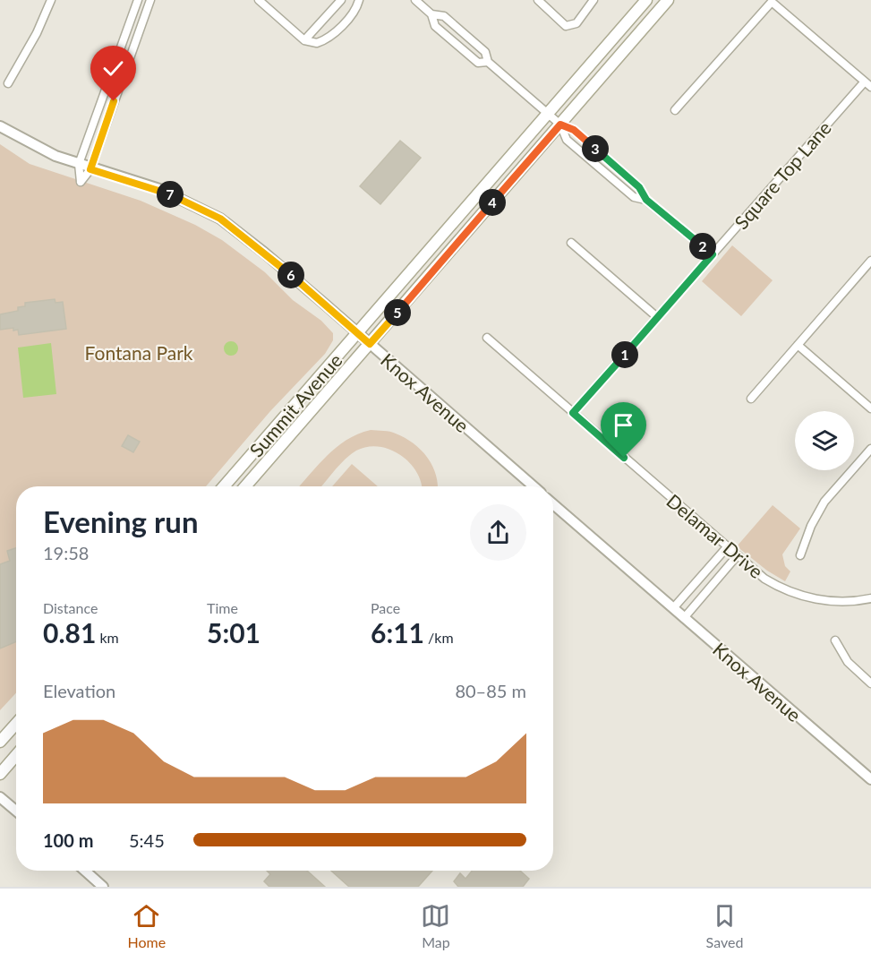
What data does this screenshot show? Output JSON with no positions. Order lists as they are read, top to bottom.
{
  "streets": {
    "main road": ["Summit Avenue"],
    "street": ["Square Top Lane", "Knox Avenue", "Delamar Drive"]
  },
  "crossings": [
    ["Square Top Lane", "Delamar Drive"],
    ["Knox Avenue", "Summit Avenue"]
  ],
  "parks": ["Fontana Park"],
  "page": {
    "pins": [
      "3",
      "7",
      "4",
      "2",
      "6",
      "5",
      "1"
    ],
    "heading": ["Evening run", "19:58"],
    "stats": [
      ["Distance", "0.81 km"],
      ["Time", "5:01"],
      ["Pace", "6:11 /km"]
    ],
    "chart": ["Elevation", "80–85 m"],
    "list": [
      {
        "name": "100 m",
        "note": "5:45"
      }
    ],
    "tabs": ["Home", "Map", "Saved"]
  }
}
